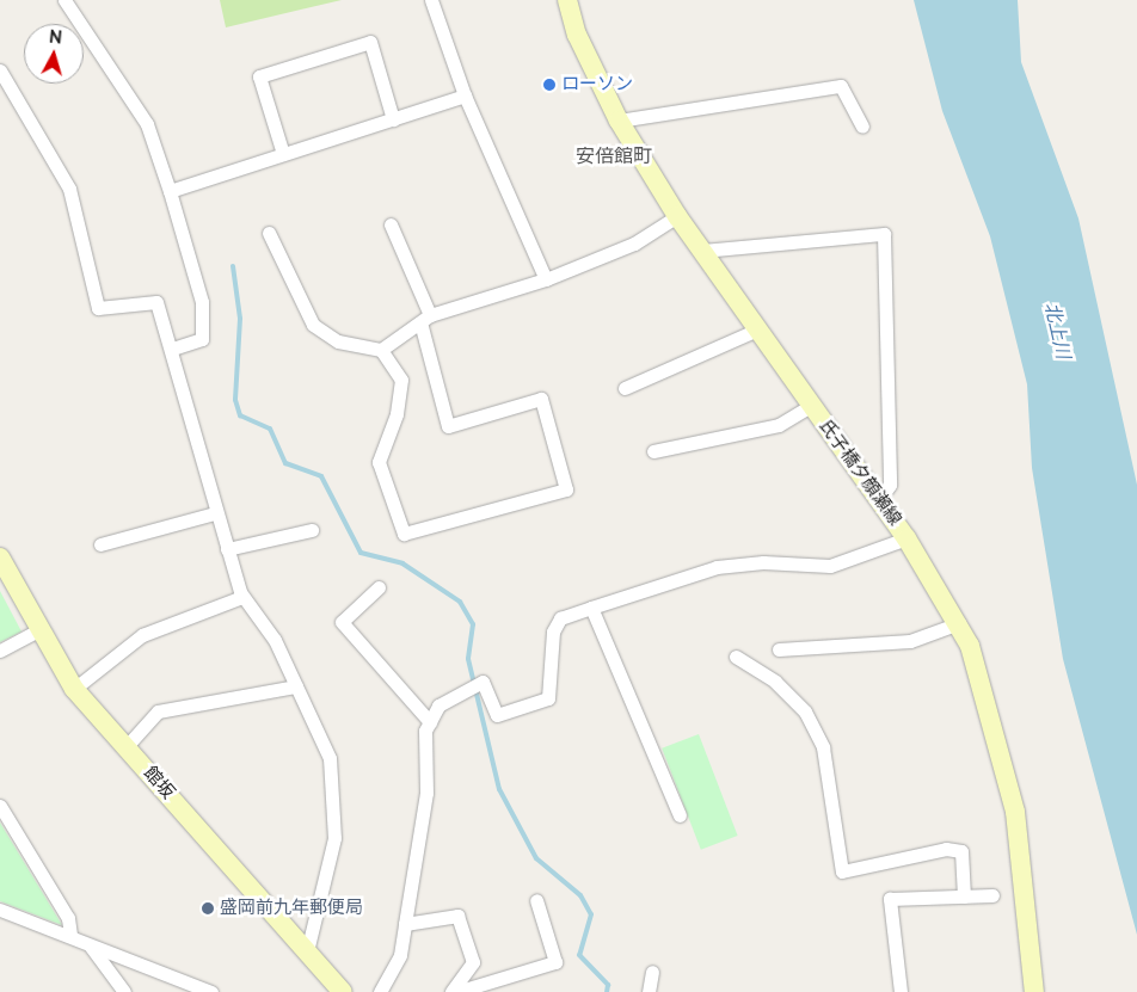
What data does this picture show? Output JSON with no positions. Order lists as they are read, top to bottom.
{
  "streets": {
    "main road": ["氏子橋夕顔瀬線", "館坂"]
  },
  "districts": ["安倍館町"],
  "water": ["北上川"],
  "places": ["ローソン", "盛岡前九年郵便局"],
  "north": "top"
}
